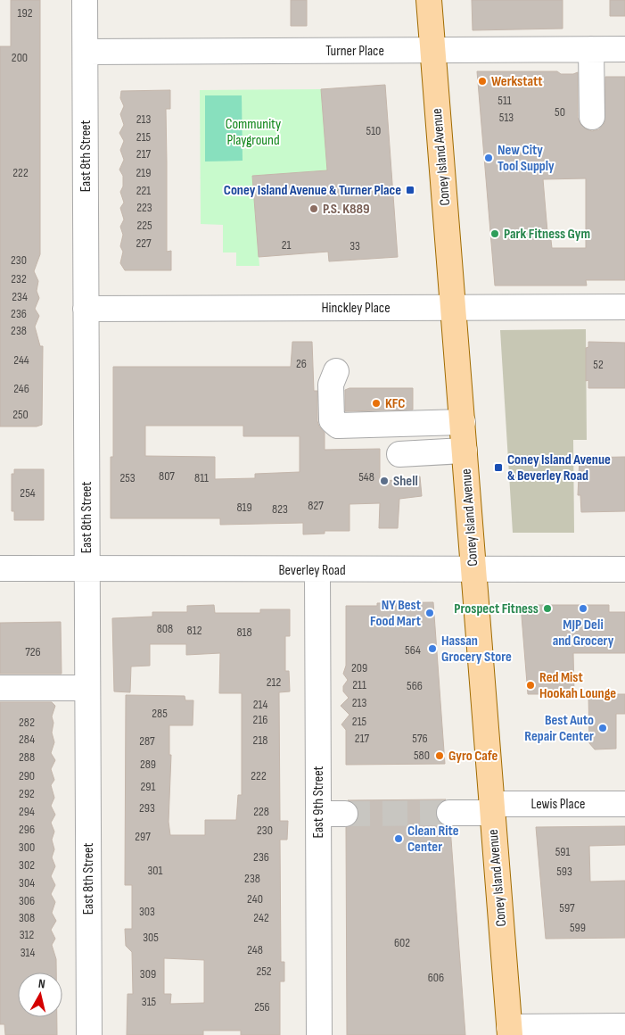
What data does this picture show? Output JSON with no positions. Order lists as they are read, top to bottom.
{
  "streets": {
    "main road": ["Coney Island Avenue"],
    "street": [
      "Turner Place",
      "East 8th Street",
      "Hinckley Place",
      "Beverley Road",
      "East 9th Street",
      "Lewis Place"
    ]
  },
  "crossings": [
    ["Turner Place", "East 8th Street"],
    ["Turner Place", "Coney Island Avenue"],
    ["East 8th Street", "Hinckley Place"],
    ["East 8th Street", "Beverley Road"],
    ["Coney Island Avenue", "Hinckley Place"],
    ["Coney Island Avenue", "Beverley Road"],
    ["Coney Island Avenue", "Lewis Place"],
    ["Beverley Road", "East 9th Street"]
  ],
  "parks": ["Community Playground"],
  "places": {
    "other": [
      "Werkstatt",
      "New City Tool Supply",
      "P.S. K889",
      "Park Fitness Gym",
      "KFC",
      "Shell",
      "Prospect Fitness",
      "MJP Deli and Grocery",
      "NY Best Food Mart",
      "Hassan Grocery Store",
      "Red Mist Hookah Lounge",
      "Best Auto Repair Center",
      "Gyro Cafe",
      "Clean Rite Center"
    ],
    "transit": ["Coney Island Avenue & Turner Place", "Coney Island Avenue & Beverley Road"]
  },
  "house_numbers": [
    "192",
    "200",
    "511",
    "50",
    "513",
    "213",
    "510",
    "215",
    "217",
    "222",
    "219",
    "221",
    "223",
    "225",
    "227",
    "21",
    "33",
    "230",
    "232",
    "234",
    "236",
    "238",
    "244",
    "26",
    "52",
    "246",
    "250",
    "807",
    "548",
    "253",
    "811",
    "254",
    "827",
    "819",
    "823",
    "808",
    "812",
    "818",
    "564",
    "726",
    "209",
    "212",
    "211",
    "566",
    "213",
    "214",
    "285",
    "216",
    "215",
    "282",
    "217",
    "576",
    "284",
    "218",
    "287",
    "580",
    "288",
    "289",
    "290",
    "222",
    "291",
    "292",
    "293",
    "294",
    "228",
    "296",
    "230",
    "297",
    "300",
    "591",
    "236",
    "302",
    "301",
    "593",
    "238",
    "304",
    "240",
    "306",
    "597",
    "303",
    "308",
    "242",
    "599",
    "312",
    "305",
    "602",
    "248",
    "314",
    "252",
    "309",
    "606",
    "315",
    "256"
  ],
  "north": "top"
}
